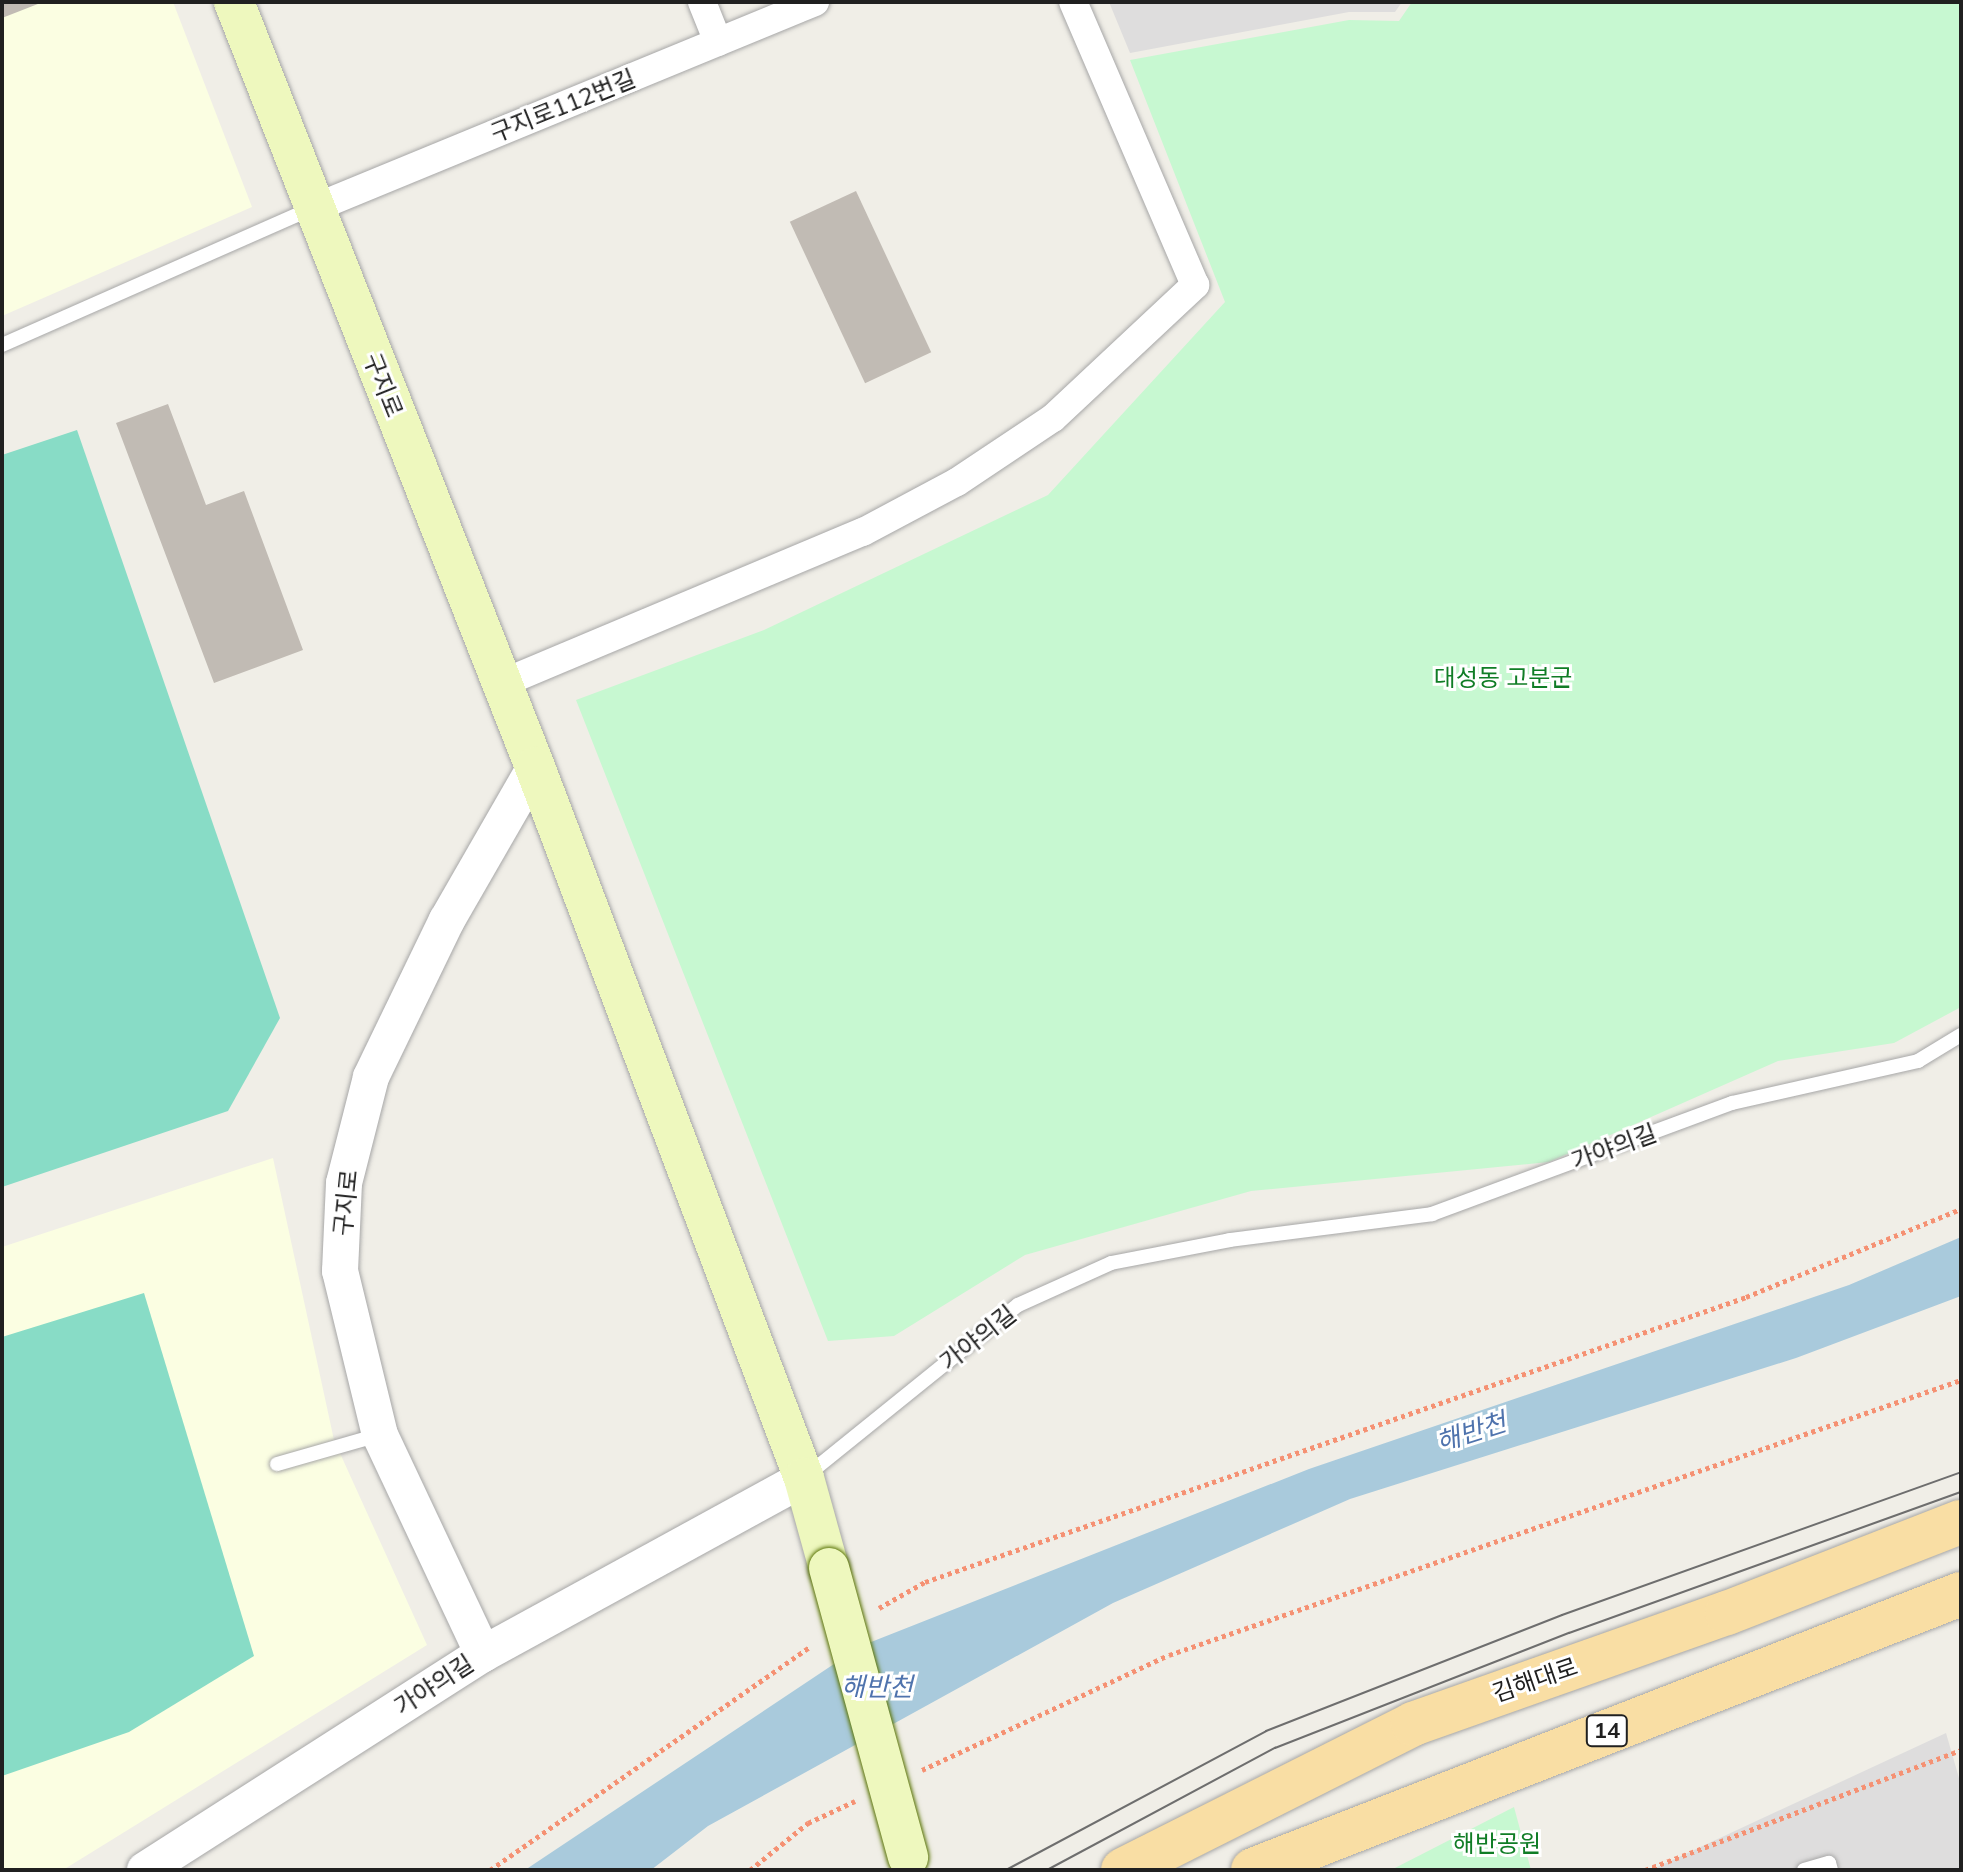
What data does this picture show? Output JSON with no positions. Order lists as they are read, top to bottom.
{
  "streets": {
    "main road": ["구지로", "김해대로", "14"],
    "street": ["구지로112번길", "가야의길"]
  },
  "crossings": [
    ["구지로112번길", "구지로"],
    ["구지로", "가야의길"]
  ],
  "water": ["해반천"],
  "parks": ["대성동 고분군", "해반공원"]
}
